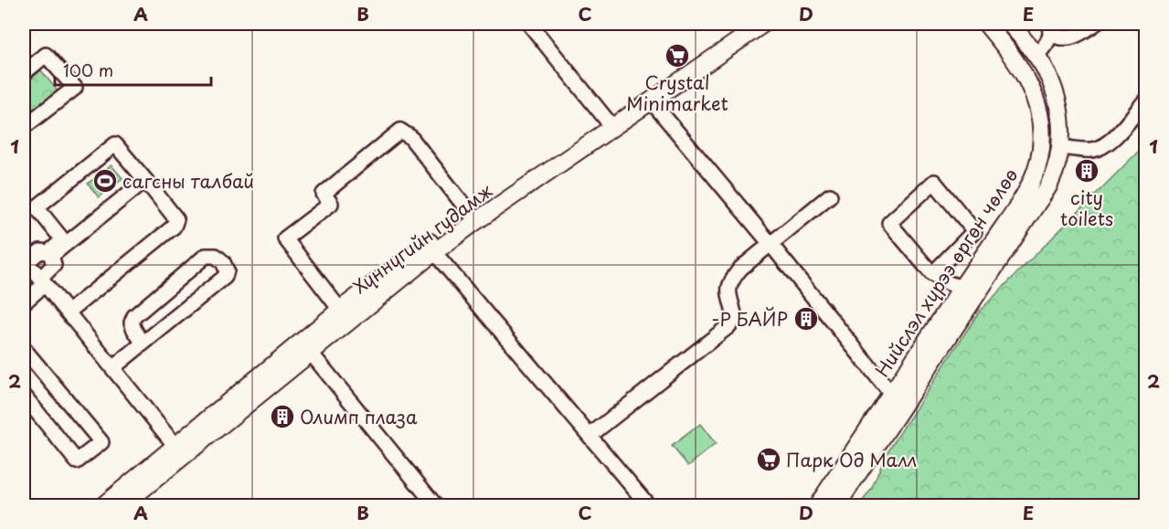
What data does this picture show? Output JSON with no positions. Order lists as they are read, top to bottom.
{
  "streets": {
    "main road": ["Хүннүгийн гудамж", "Нийслэл хүрээ өргөн чөлөө"]
  },
  "places": {
    "supermarket": ["Crystal Minimarket", "Парк Од Малл"],
    "building": ["city toilets", "-Р БАЙР", "Олимп плаза"],
    "sports": ["сагсны талбай"]
  },
  "scale_bar": "100 m",
  "grid": {
    "columns": [
      "A",
      "B",
      "C",
      "D",
      "E"
    ],
    "rows": ["1", "2"]
  }
}
